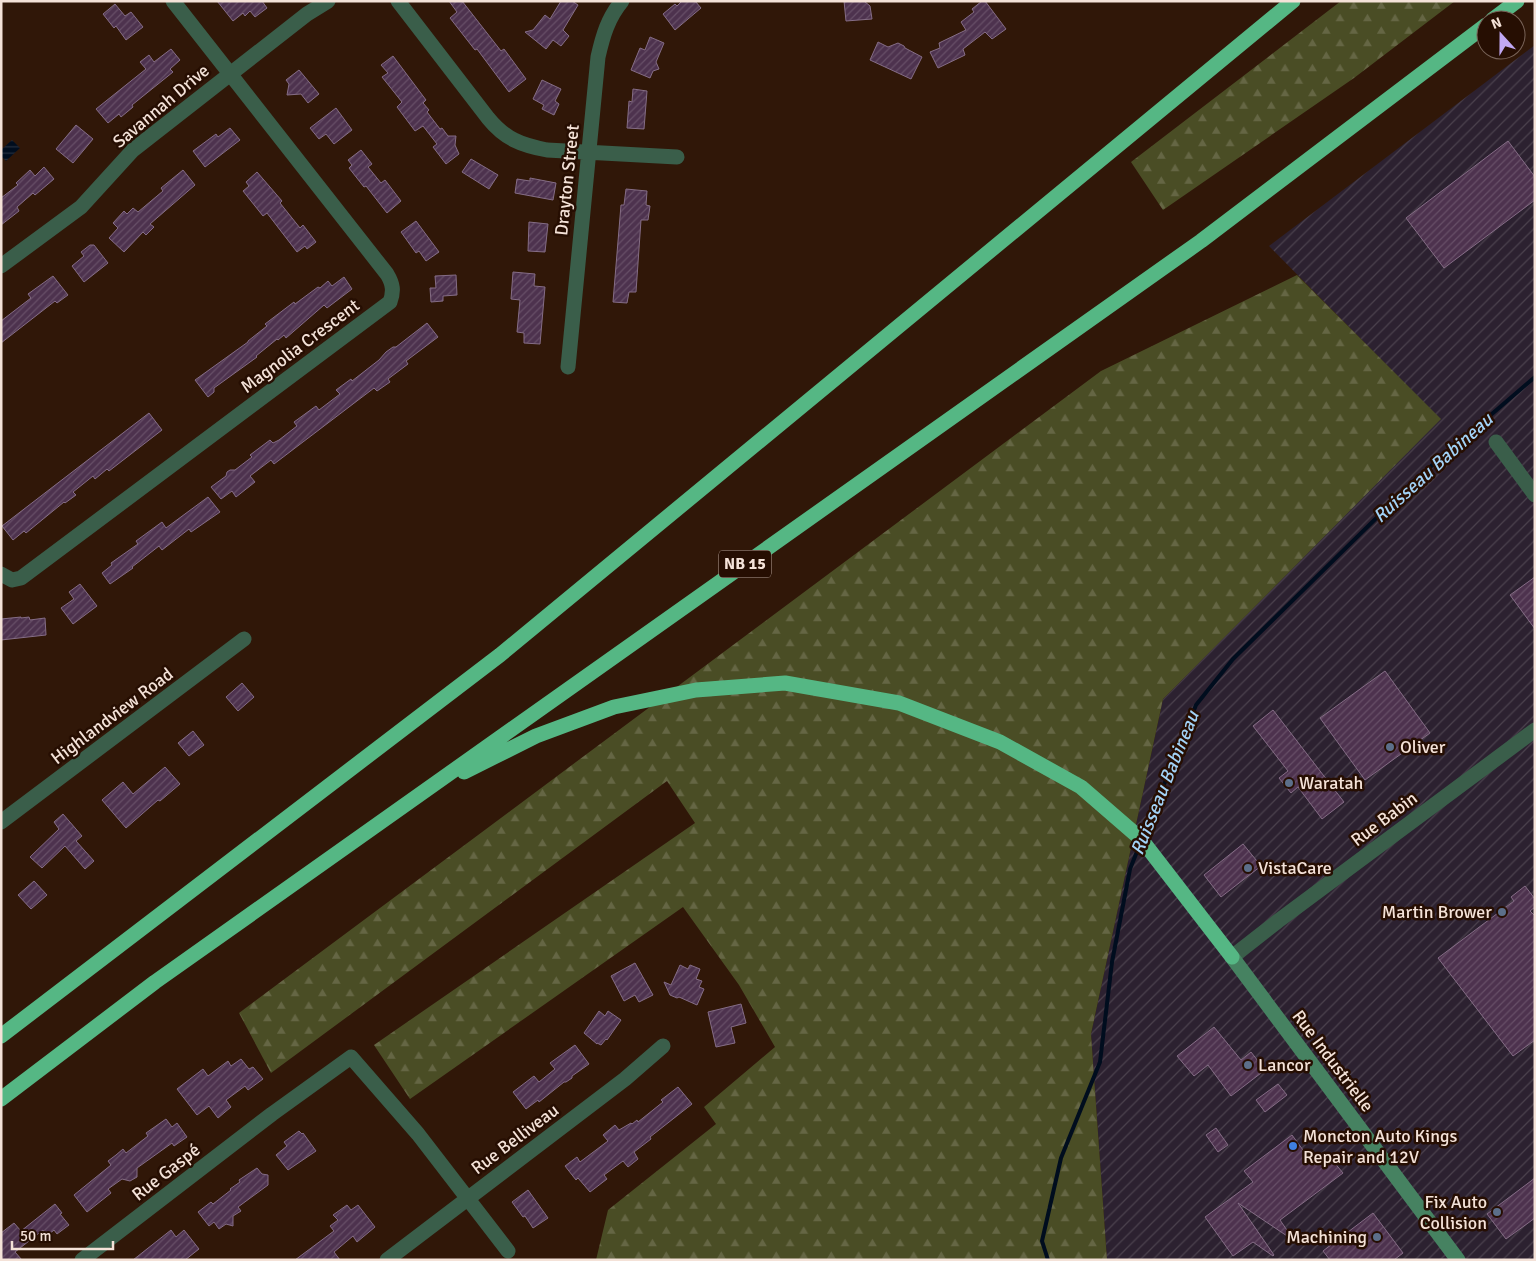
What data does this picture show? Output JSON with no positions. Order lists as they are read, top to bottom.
{
  "streets": {
    "highway": ["NB 15"],
    "main road": ["Rue Industrielle"],
    "street": [
      "Savannah Drive",
      "Drayton Street",
      "Magnolia Crescent",
      "Highlandview Road",
      "Rue Babin",
      "Rue Belliveau",
      "Rue Gaspé"
    ]
  },
  "crossings": [
    ["Savannah Drive", "Magnolia Crescent"],
    ["Rue Babin", "Rue Industrielle"],
    ["Rue Belliveau", "Rue Gaspé"]
  ],
  "water": ["Ruisseau Babineau"],
  "places": [
    "Oliver",
    "Waratah",
    "VistaCare",
    "Martin Brower",
    "Lancor",
    "Moncton Auto Kings Repair and 12V",
    "Fix Auto Collision",
    "Machining"
  ],
  "scale_bar": "50 m",
  "north": "top"
}
